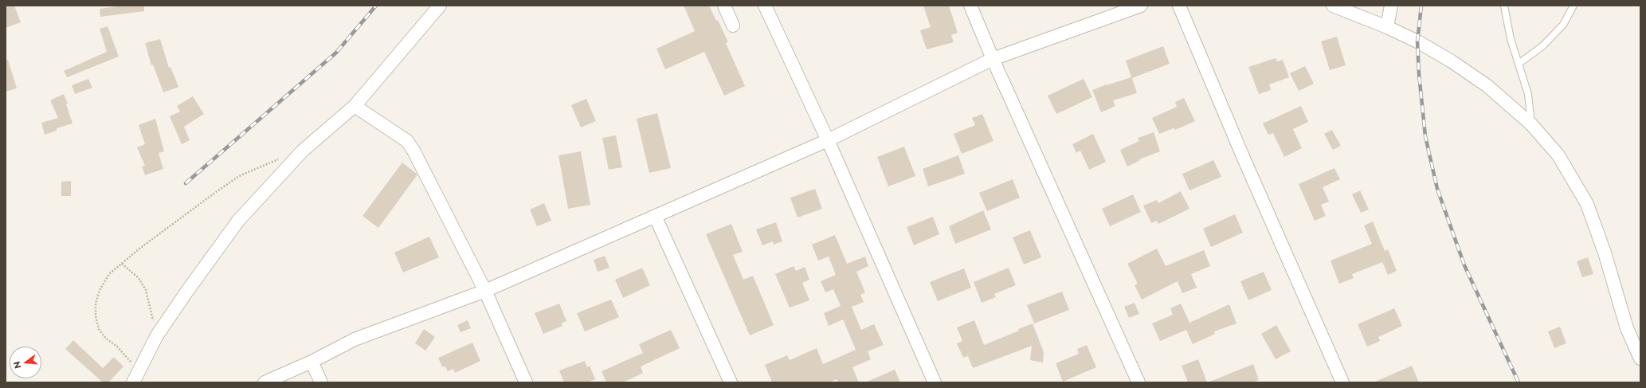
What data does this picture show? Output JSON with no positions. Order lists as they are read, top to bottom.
{
  "north": "left"
}
